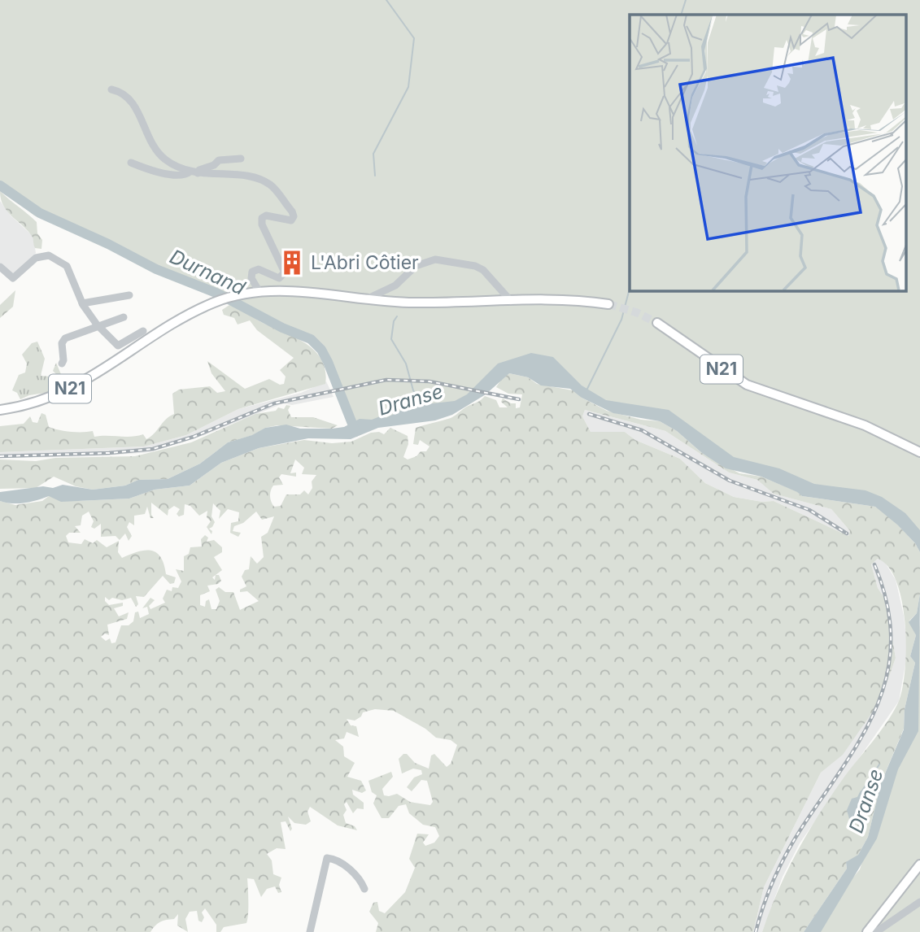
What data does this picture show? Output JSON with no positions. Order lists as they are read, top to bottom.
{
  "streets": {
    "main road": ["N21"]
  },
  "water": ["Durnand", "Dranse"],
  "places": {
    "building": ["L'Abri Côtier"]
  }
}
